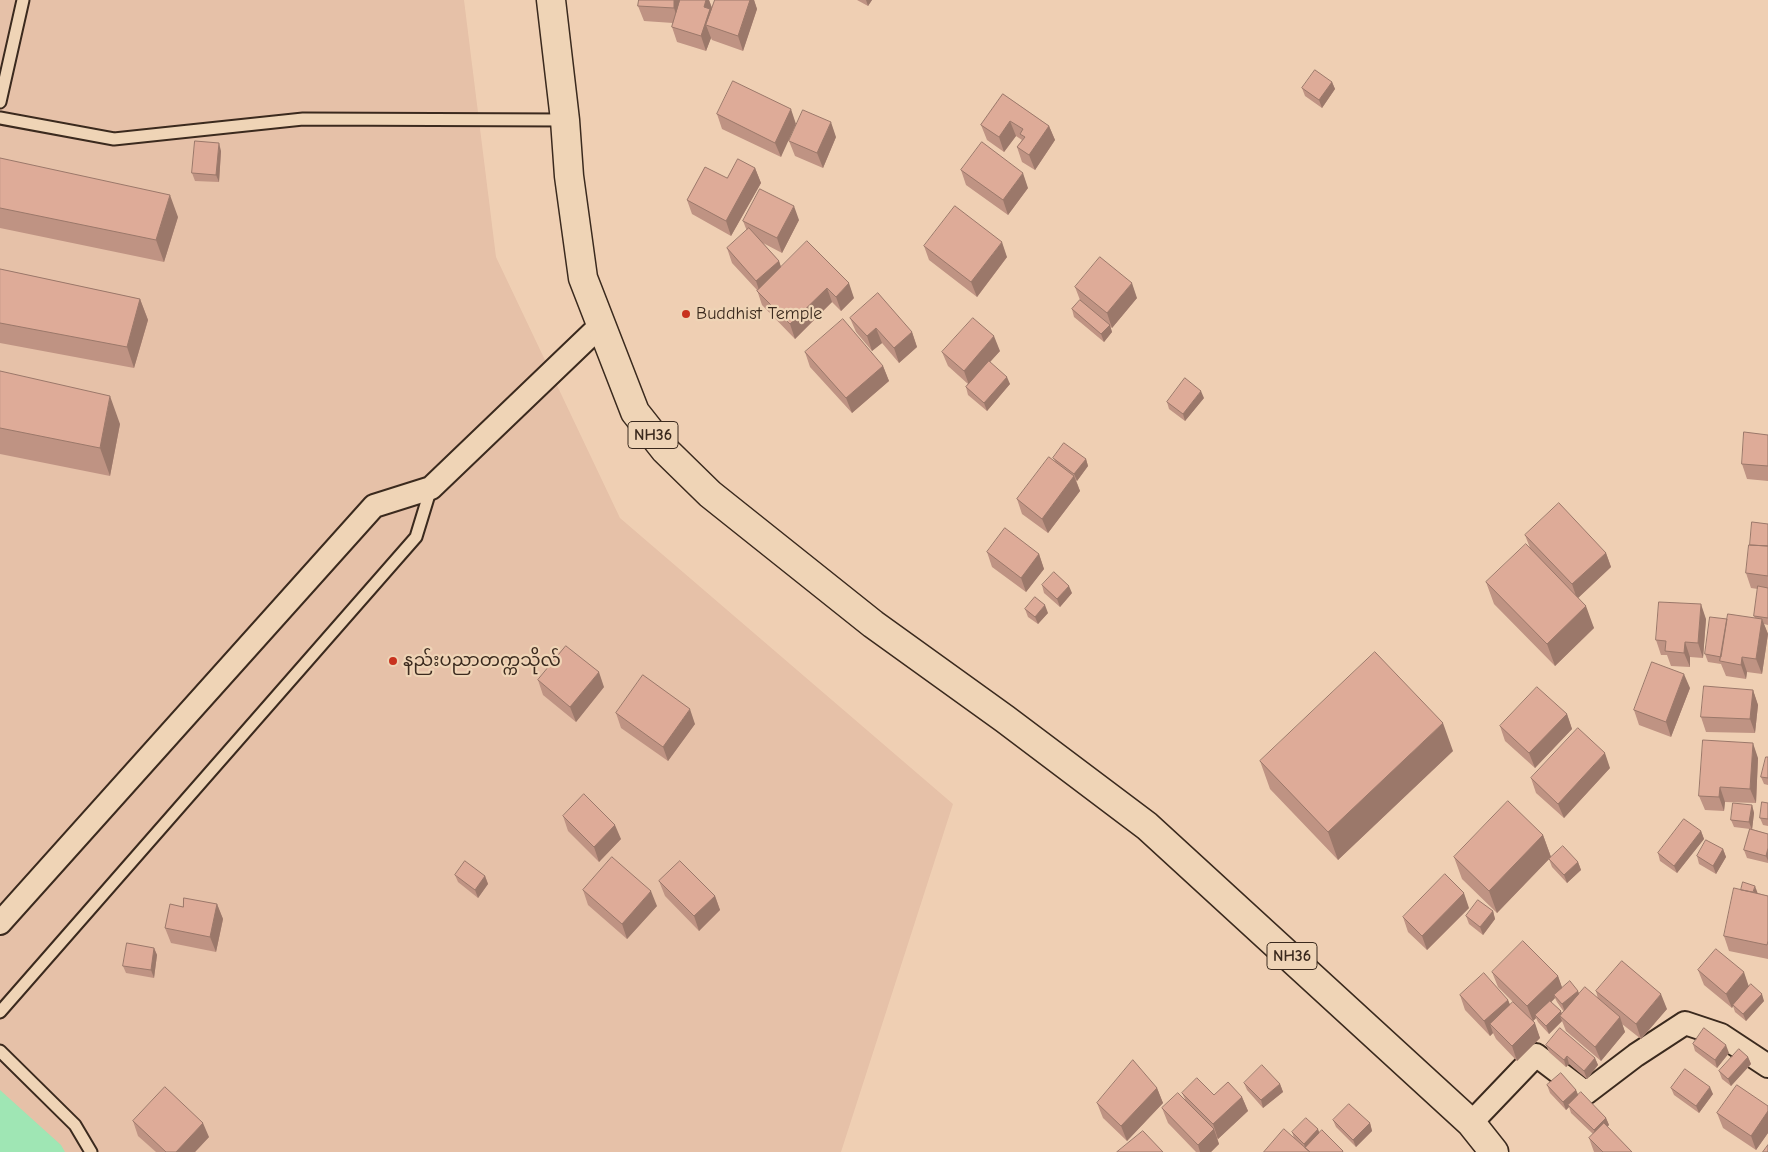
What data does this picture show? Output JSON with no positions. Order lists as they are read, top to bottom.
{
  "streets": {
    "highway": ["NH36"]
  },
  "places": ["Buddhist Temple", "နည်းပညာတက္ကသိုလ်"]
}
